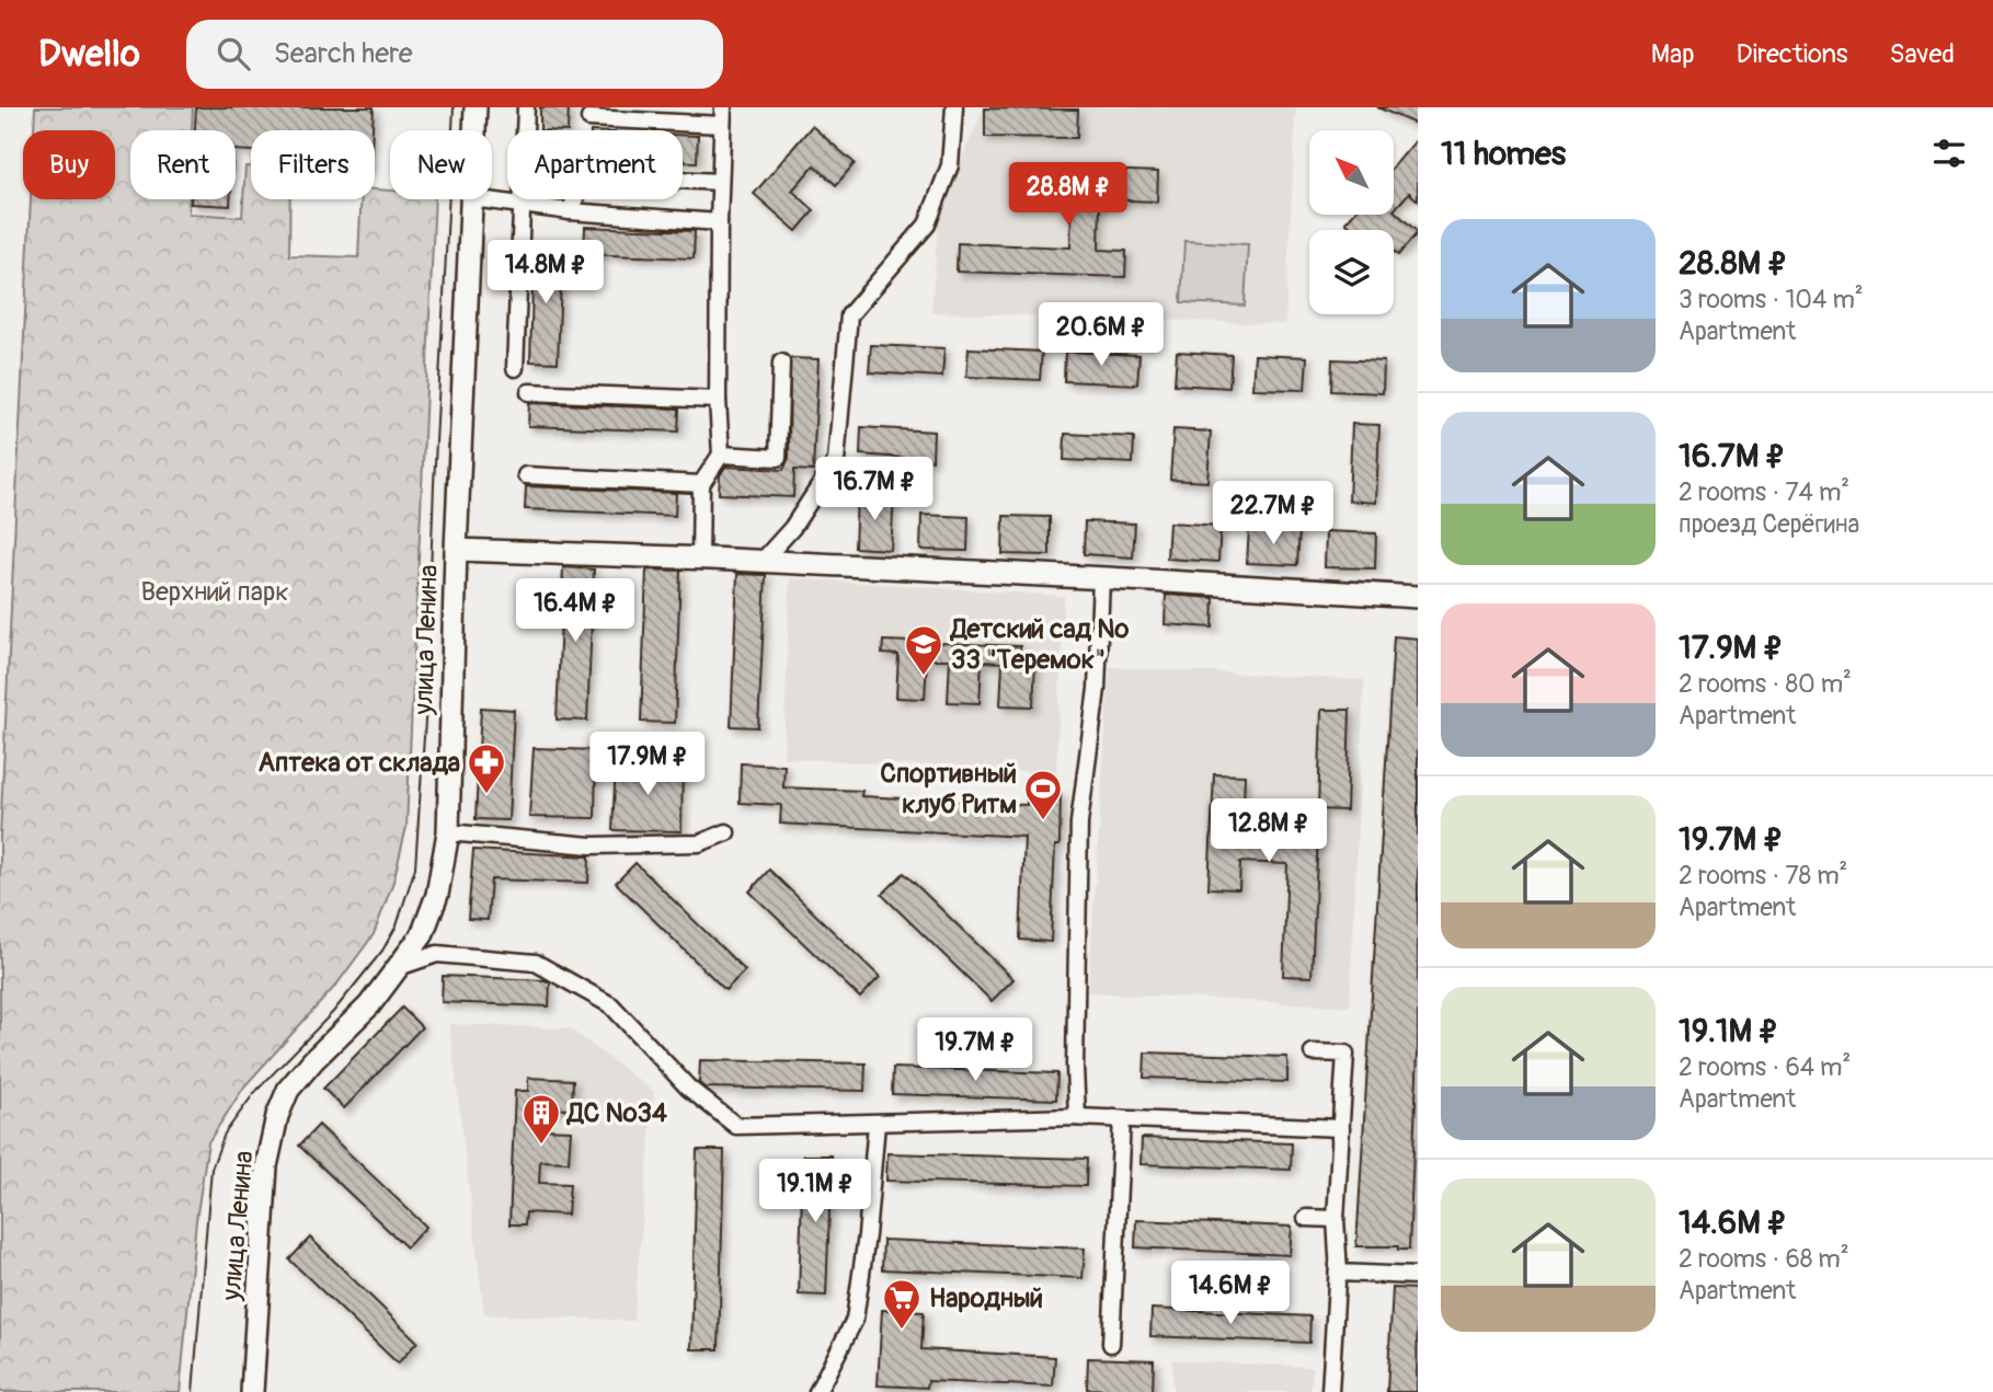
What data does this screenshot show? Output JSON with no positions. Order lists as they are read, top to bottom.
{
  "streets": {
    "street": ["улица Ленина"]
  },
  "parks": ["Верхний парк"],
  "places": {
    "school or university": ["Детский сад № 33 \"Теремок\""],
    "pharmacy": ["Аптека от склада"],
    "sports": ["Спортивный клуб Ритм"],
    "building": ["ДС №34"],
    "supermarket": ["Народный"]
  },
  "north": "top left",
  "page": {
    "header": "Dwello",
    "search": "Search here",
    "nav": ["Map", "Directions", "Saved"],
    "heading": "11 homes",
    "chip": [
      "Buy",
      "Rent",
      "Filters",
      "New",
      "Apartment"
    ],
    "price": [
      "28.8M ₽",
      "14.8M ₽",
      "20.6M ₽",
      "16.7M ₽",
      "22.7M ₽",
      "16.4M ₽",
      "17.9M ₽",
      "12.8M ₽",
      "19.7M ₽",
      "19.1M ₽",
      "14.6M ₽"
    ],
    "list": [
      {
        "name": "28.8M ₽",
        "note": "3 rooms · 104 m² · Apartment"
      },
      {
        "name": "16.7M ₽",
        "note": "2 rooms · 74 m² · проезд Серёгина"
      },
      {
        "name": "17.9M ₽",
        "note": "2 rooms · 80 m² · Apartment"
      },
      {
        "name": "19.7M ₽",
        "note": "2 rooms · 78 m² · Apartment"
      },
      {
        "name": "19.1M ₽",
        "note": "2 rooms · 64 m² · Apartment"
      },
      {
        "name": "14.6M ₽",
        "note": "2 rooms · 68 m² · Apartment"
      }
    ]
  }
}
